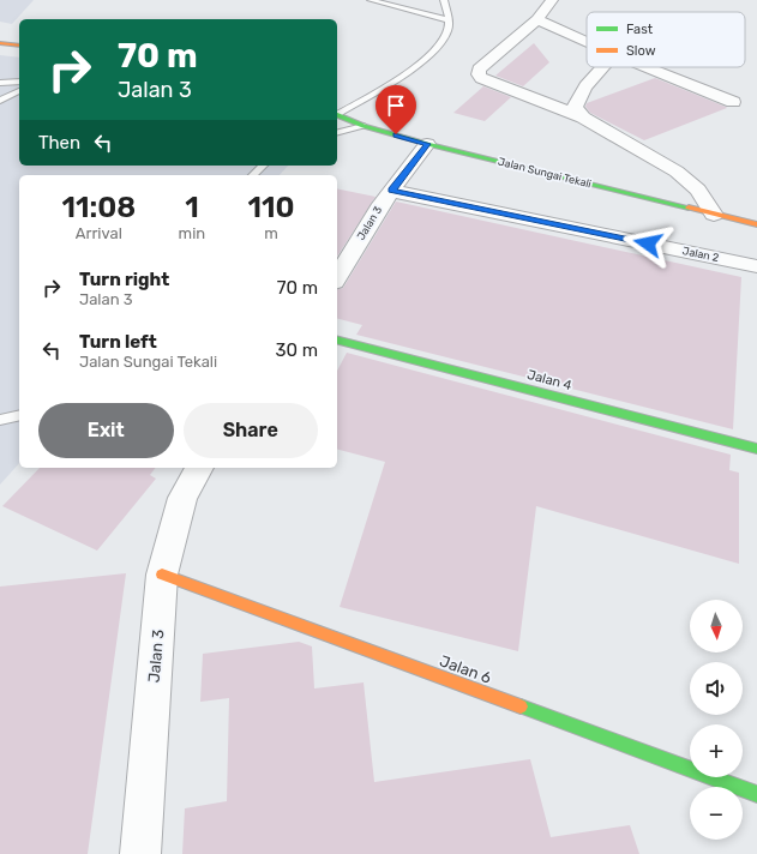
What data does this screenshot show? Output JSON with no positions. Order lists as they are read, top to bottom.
{
  "streets": {
    "street": [
      "Jalan Sungai Tekali",
      "Jalan 3",
      "Jalan 2",
      "Jalan 4",
      "Jalan 6"
    ]
  },
  "crossings": [
    ["Jalan Sungai Tekali", "Jalan 3"],
    ["Jalan 3", "Jalan 2"],
    ["Jalan 3", "Jalan 6"]
  ],
  "legend": ["Fast", "Slow"],
  "north": "bottom",
  "page": {
    "turn": ["70 m", "Jalan 3"],
    "then": "Then",
    "eta": [
      "11:08",
      "Arrival",
      "1",
      "min",
      "110",
      "m"
    ],
    "list": [
      {
        "name": "Turn right",
        "note": "Jalan 3",
        "value": "70 m"
      },
      {
        "name": "Turn left",
        "note": "Jalan Sungai Tekali",
        "value": "30 m"
      }
    ],
    "buttons": ["Exit", "Share"],
    "map_buttons": ["+", "−"]
  }
}
